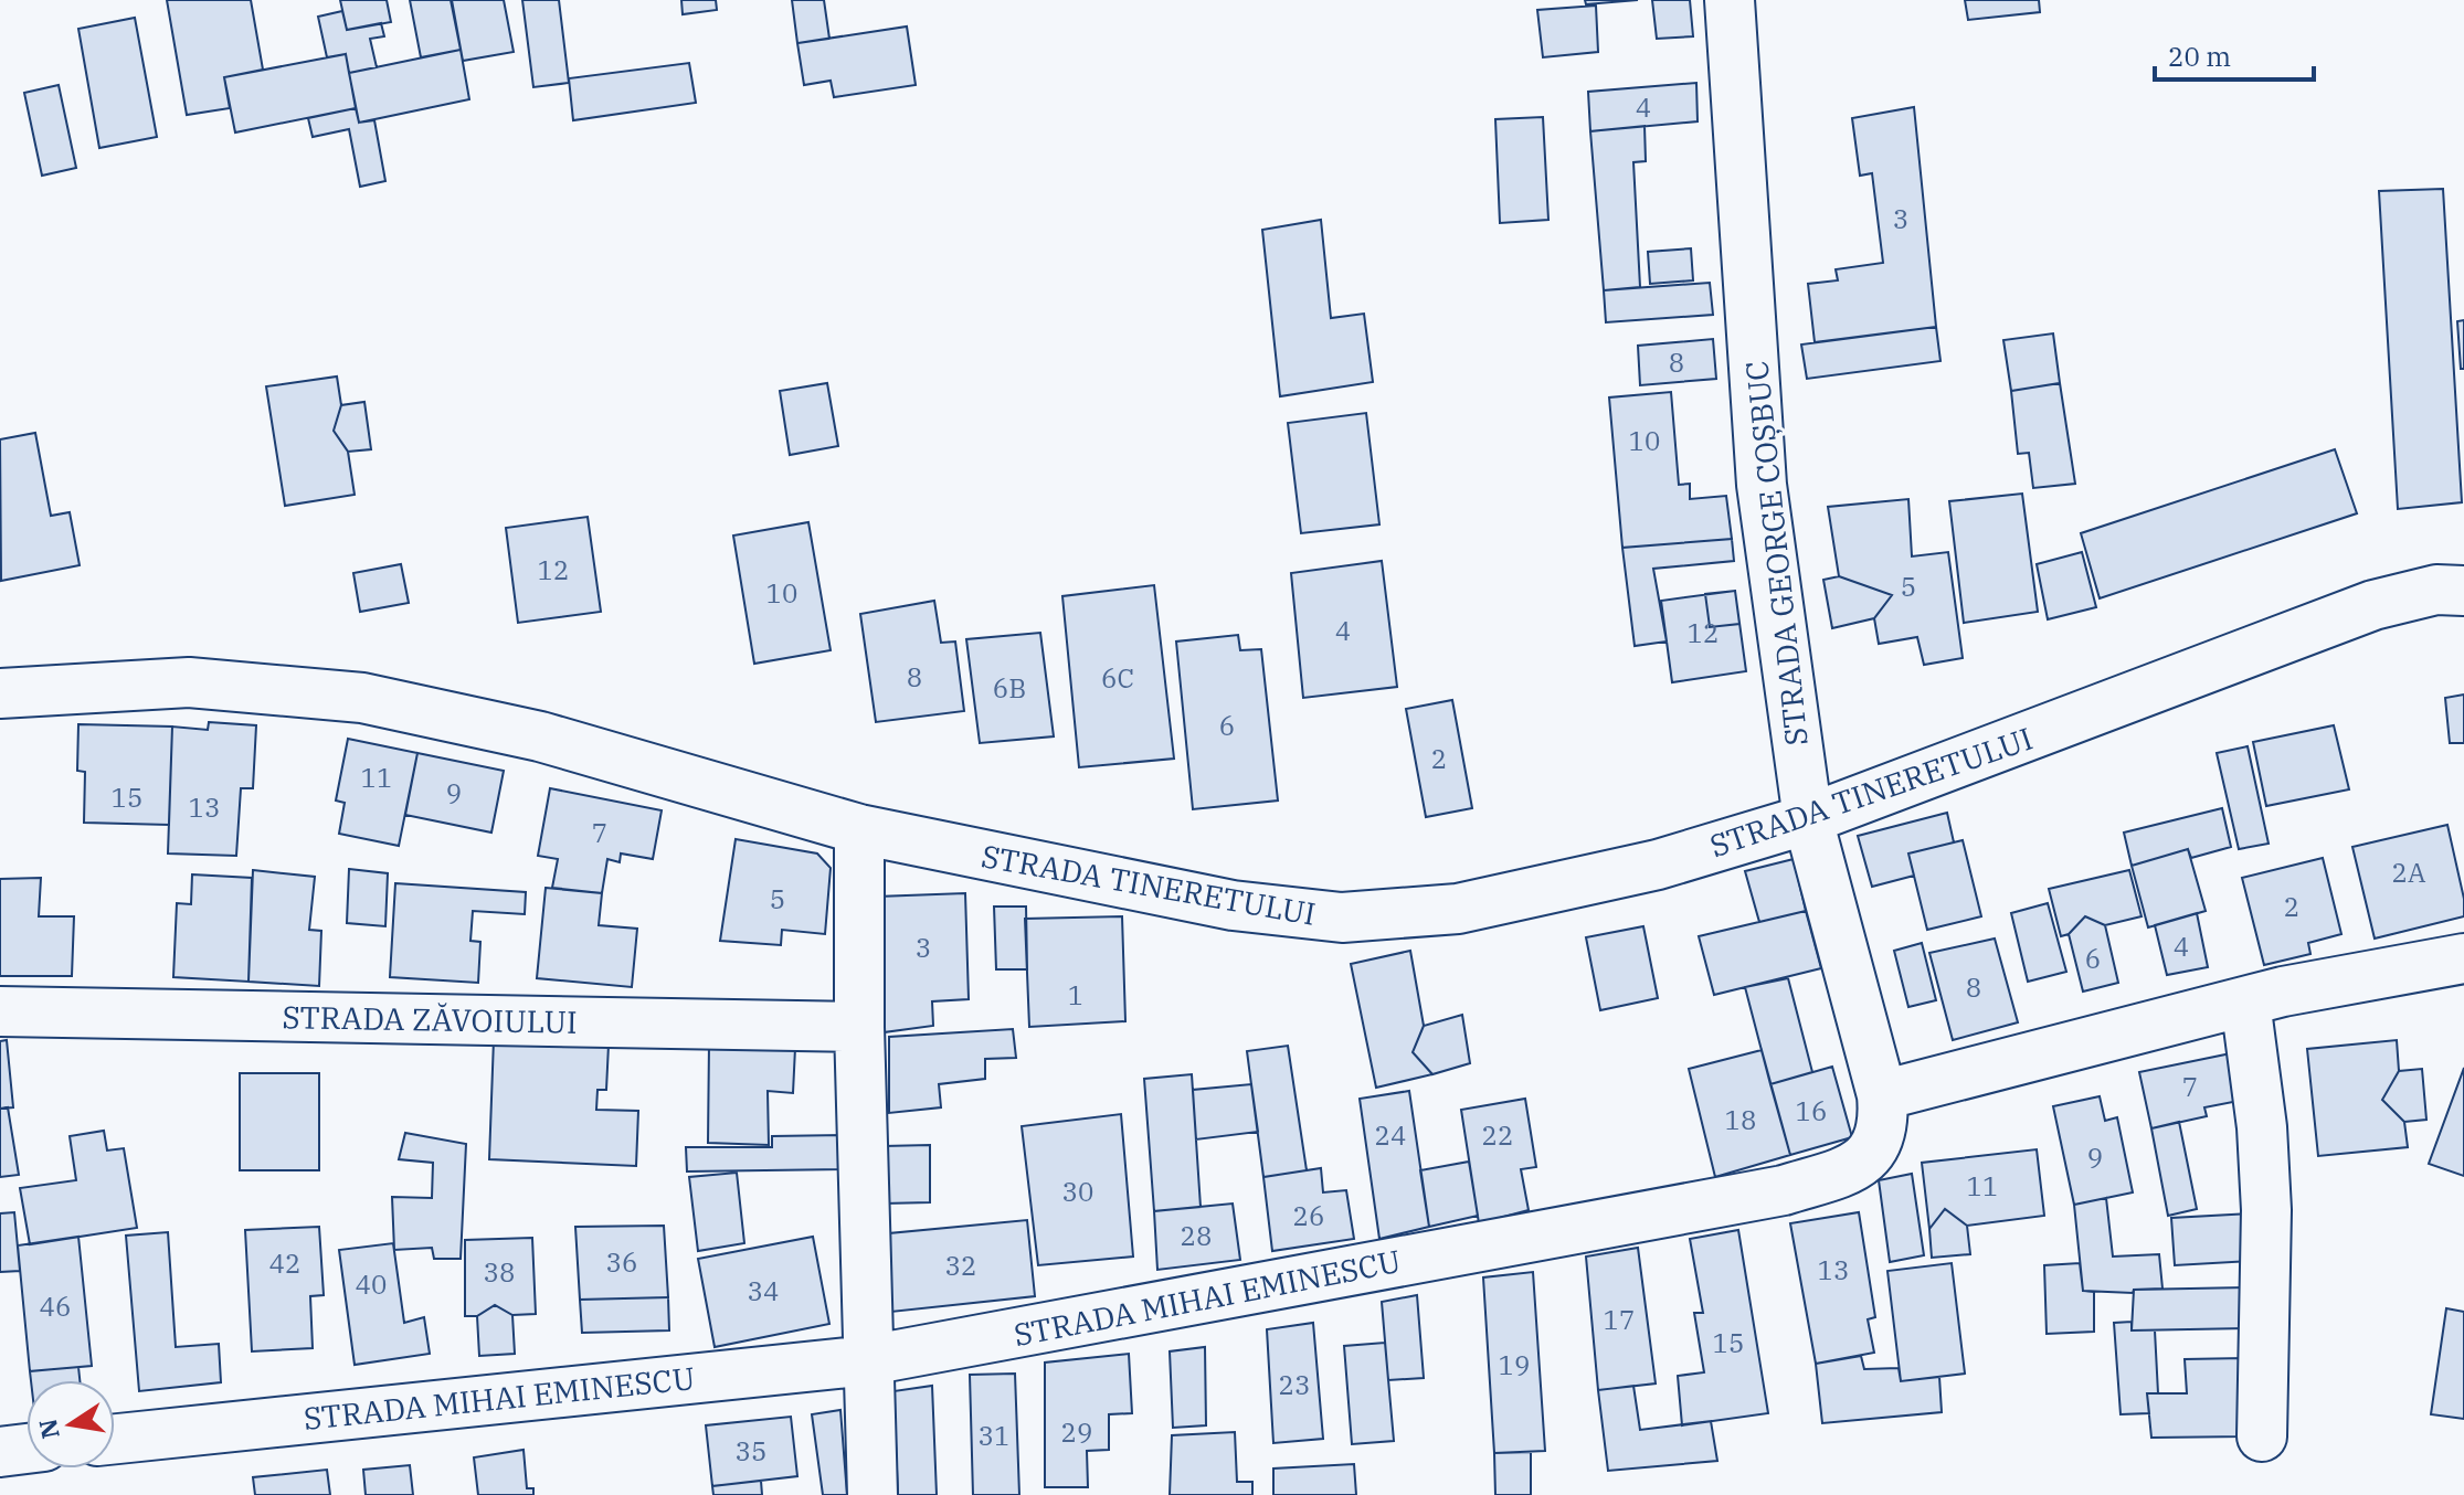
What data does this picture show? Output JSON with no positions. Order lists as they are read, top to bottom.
{
  "streets": {
    "street": [
      "STRADA GEORGE COȘBUC",
      "STRADA TINERETULUI",
      "STRADA ZĂVOIULUI",
      "STRADA MIHAI EMINESCU"
    ]
  },
  "crossings": [
    ["STRADA GEORGE COȘBUC", "STRADA TINERETULUI"],
    ["STRADA GEORGE COȘBUC", "STRADA MIHAI EMINESCU"]
  ],
  "house_numbers": [
    "4",
    "3",
    "8",
    "10",
    "12",
    "5",
    "10",
    "4",
    "12",
    "8",
    "6C",
    "6B",
    "6",
    "2",
    "11",
    "9",
    "15",
    "13",
    "7",
    "2A",
    "5",
    "2",
    "4",
    "3",
    "6",
    "8",
    "1",
    "7",
    "16",
    "18",
    "24",
    "22",
    "9",
    "11",
    "30",
    "26",
    "28",
    "36",
    "42",
    "32",
    "13",
    "38",
    "40",
    "34",
    "46",
    "17",
    "15",
    "19",
    "23",
    "29",
    "31",
    "35"
  ],
  "scale_bar": "20 m",
  "north": "left"
}
